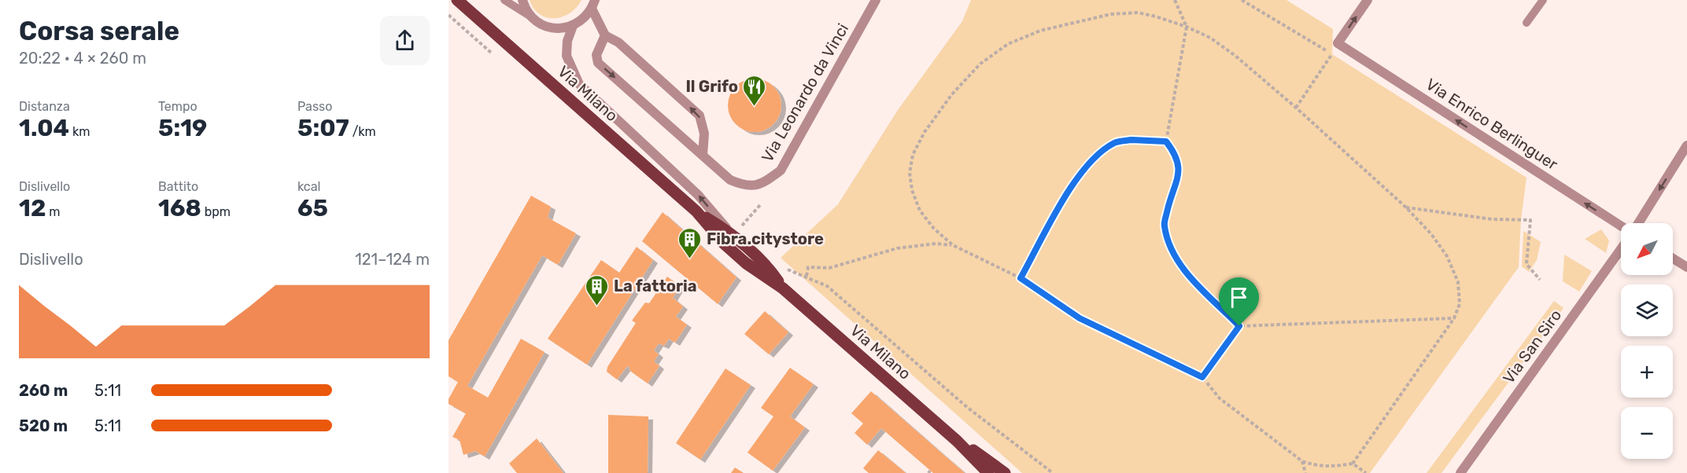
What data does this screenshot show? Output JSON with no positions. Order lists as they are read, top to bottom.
{
  "streets": {
    "main road": ["Via Milano"],
    "street": ["Via Leonardo da Vinci", "Via Enrico Berlinguer", "Via San Siro"]
  },
  "one_way": ["Via Enrico Berlinguer"],
  "places": {
    "restaurant": ["Il Grifo"],
    "building": ["Fibra.citystore", "La fattoria"]
  },
  "north": "bottom left",
  "page": {
    "heading": ["Corsa serale", "20:22 · 4 × 260 m"],
    "stats": [
      ["Distanza", "1.04 km"],
      ["Tempo", "5:19"],
      ["Passo", "5:07 /km"],
      ["Dislivello", "12 m"],
      ["Battito", "168 bpm"],
      ["kcal", "65"]
    ],
    "map_buttons": ["+", "−"],
    "chart": ["Dislivello", "121–124 m"],
    "list": [
      {
        "name": "260 m",
        "note": "5:11"
      },
      {
        "name": "520 m",
        "note": "5:11"
      }
    ]
  }
}
